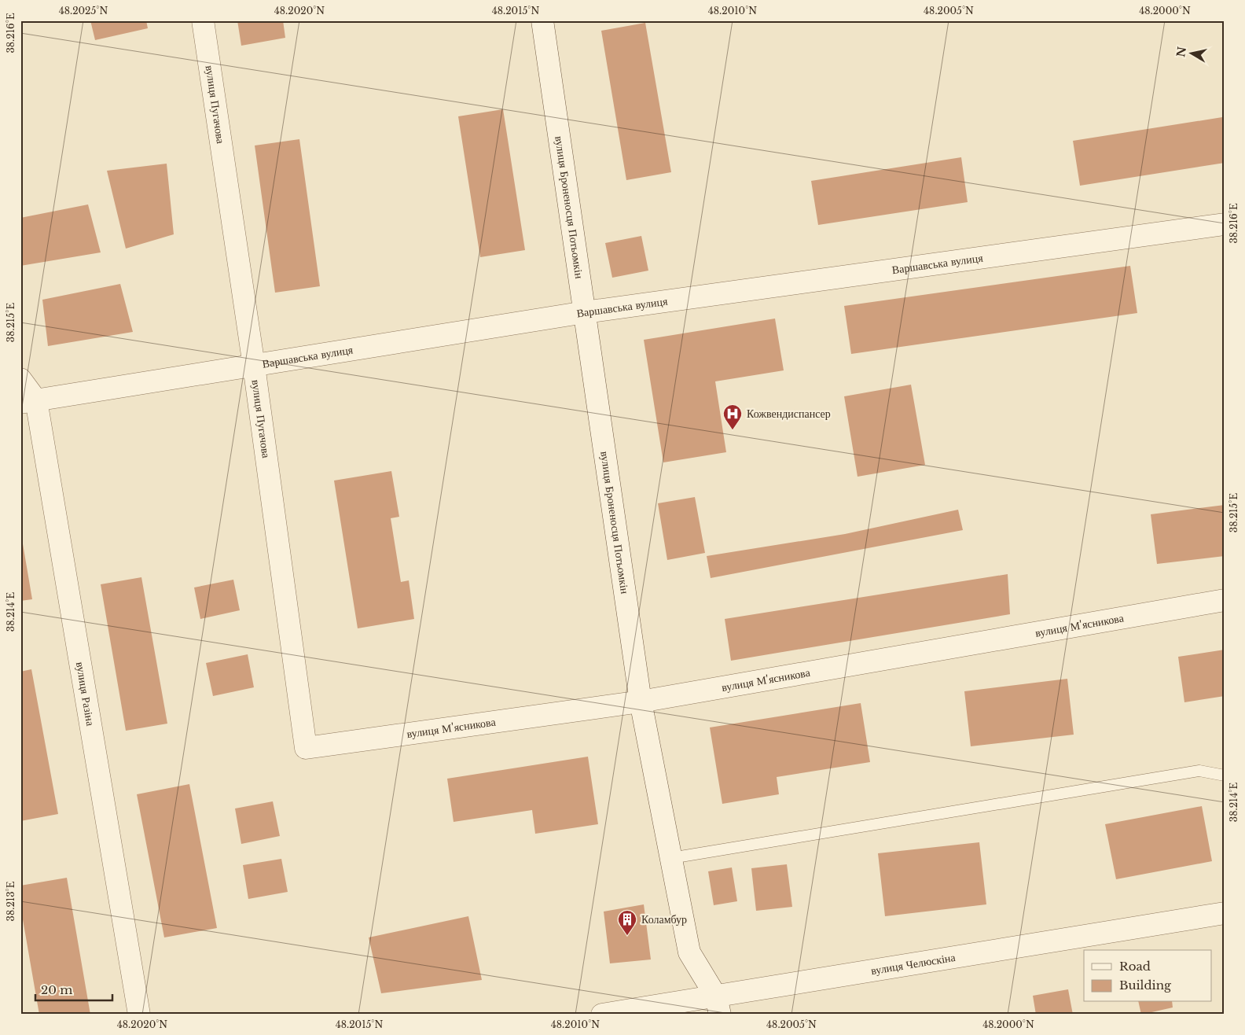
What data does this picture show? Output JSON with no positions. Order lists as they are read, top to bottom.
{
  "streets": {
    "street": [
      "вулиця Пугачова",
      "вулиця Броненосця Потьомкін",
      "Варшавська вулиця",
      "вулиця М'ясникова",
      "вулиця Разіна",
      "вулиця Челюскіна"
    ]
  },
  "crossings": [
    ["вулиця Пугачова", "Варшавська вулиця"],
    ["вулиця Пугачова", "вулиця М'ясникова"],
    ["вулиця Броненосця Потьомкін", "Варшавська вулиця"],
    ["вулиця Броненосця Потьомкін", "вулиця М'ясникова"],
    ["вулиця Броненосця Потьомкін", "вулиця Челюскіна"],
    ["Варшавська вулиця", "вулиця Разіна"]
  ],
  "places": {
    "hospital": ["Кожвендиспансер"],
    "building": ["Коламбур"]
  },
  "legend": ["Road", "Building"],
  "scale_bar": "20 m",
  "north": "left",
  "coordinates": [
    "48.2025°N",
    "48.2020°N",
    "48.2015°N",
    "48.2010°N",
    "48.2005°N",
    "48.2000°N",
    "38.216°E",
    "38.215°E",
    "38.214°E",
    "38.213°E"
  ]
}
